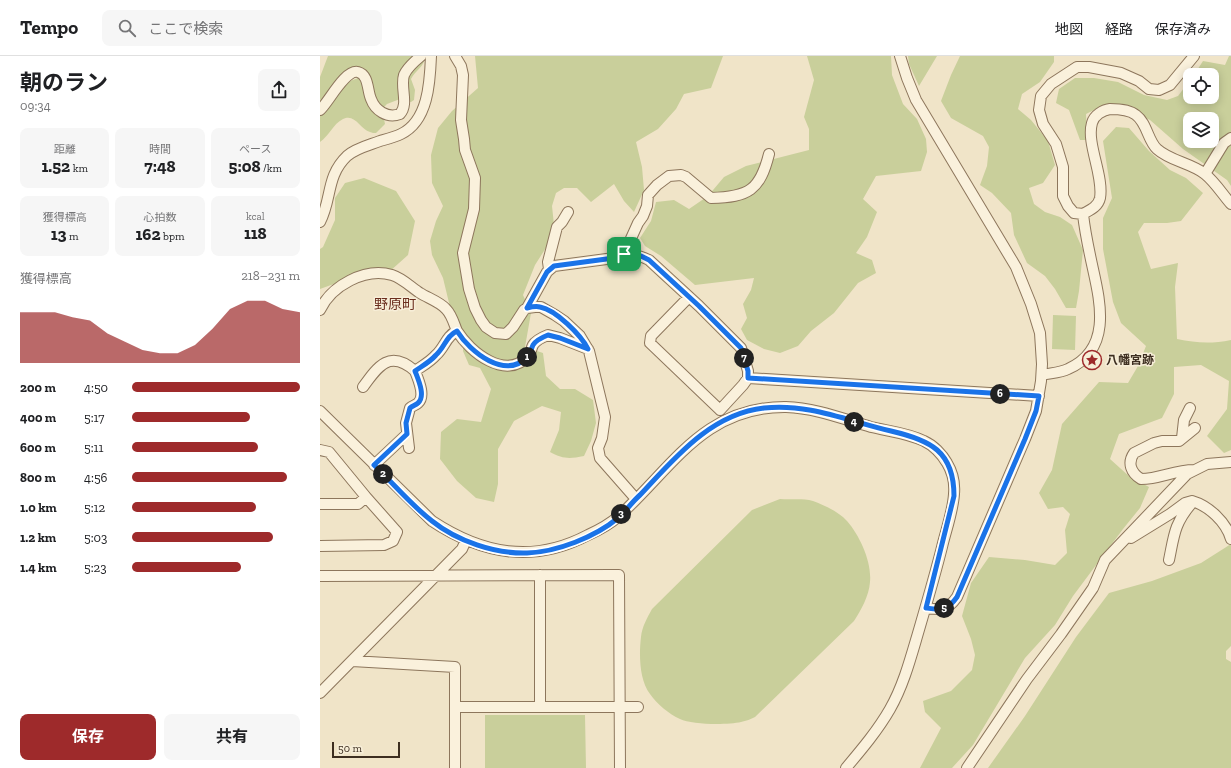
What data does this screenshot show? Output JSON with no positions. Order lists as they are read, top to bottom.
{
  "districts": ["野原町"],
  "places": {
    "place": ["八幡宮跡"]
  },
  "scale_bar": "50 m",
  "page": {
    "header": "Tempo",
    "search": "ここで検索",
    "nav": ["地図", "経路", "保存済み"],
    "heading": ["朝のラン", "09:34"],
    "stats": [
      ["距離", "1.52 km"],
      ["時間", "7:48"],
      ["ペース", "5:08 /km"],
      ["獲得標高", "13 m"],
      ["心拍数", "162 bpm"],
      ["kcal", "118"]
    ],
    "chart": ["獲得標高", "218–231 m"],
    "pins": [
      "1",
      "7",
      "6",
      "4",
      "2",
      "3",
      "5"
    ],
    "list": [
      {
        "name": "200 m",
        "note": "4:50"
      },
      {
        "name": "400 m",
        "note": "5:17"
      },
      {
        "name": "600 m",
        "note": "5:11"
      },
      {
        "name": "800 m",
        "note": "4:56"
      },
      {
        "name": "1.0 km",
        "note": "5:12"
      },
      {
        "name": "1.2 km",
        "note": "5:03"
      },
      {
        "name": "1.4 km",
        "note": "5:23"
      }
    ],
    "buttons": ["保存", "共有"],
    "scale": "50 m"
  }
}
